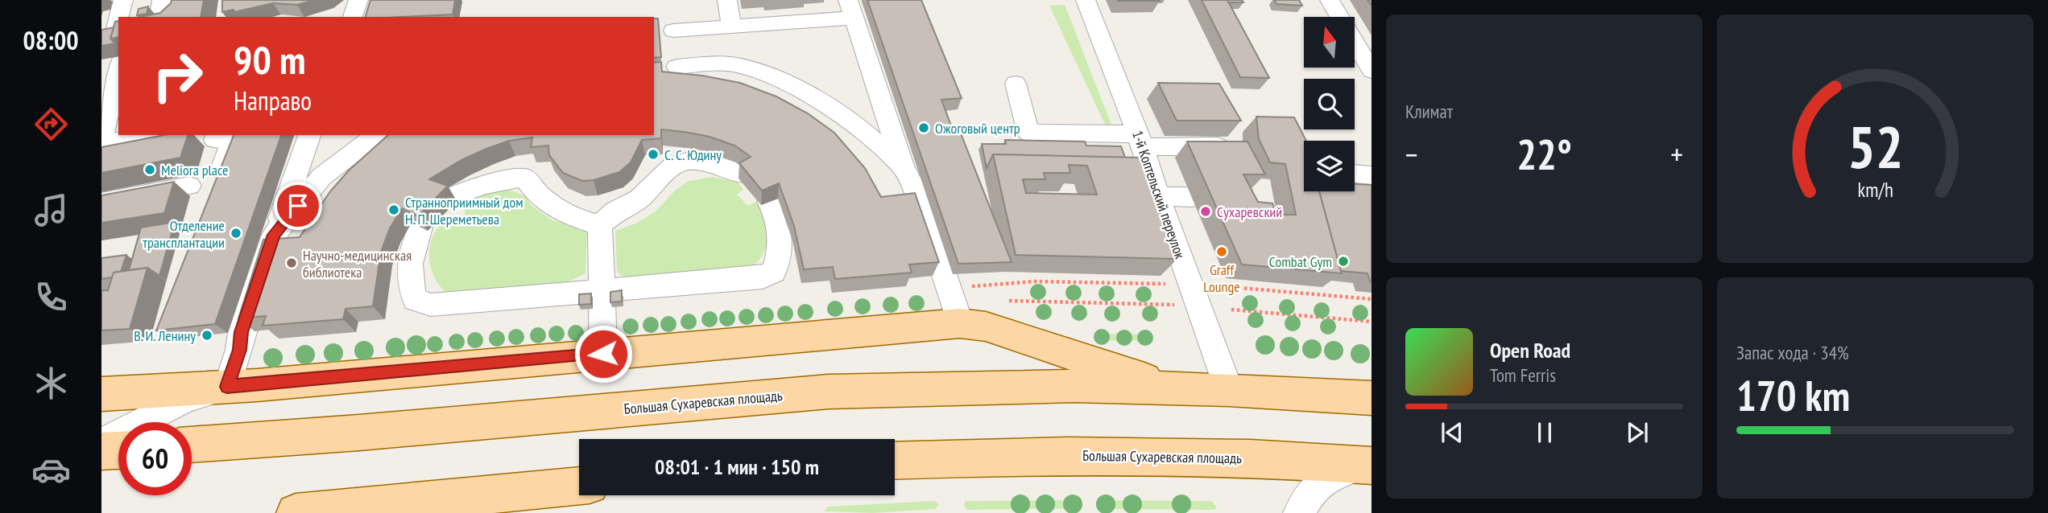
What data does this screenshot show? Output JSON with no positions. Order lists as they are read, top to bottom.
{
  "streets": {
    "main road": ["Большая Сухаревская площадь"],
    "street": ["1-й Коптельский переулок"]
  },
  "crossings": [
    ["1-й Коптельский переулок", "Большая Сухаревская площадь"]
  ],
  "places": [
    "Ожоговый центр",
    "С. С. Юдину",
    "Meliora place",
    "Странноприимный дом Н. П. Шереметьева",
    "Сухаревский",
    "Отделение трансплантации",
    "Graff Lounge",
    "Combat Gym",
    "Научно-медицинская библиотека",
    "В. И. Ленину"
  ],
  "north": "top",
  "page": {
    "tabs": "08:00",
    "tile": [
      "Климат",
      ["Запас хода · 34%", "170 km"]
    ],
    "turn": ["90 m", "Направо"],
    "heat": ["−", "22°", "+"],
    "song": ["Open Road", "Tom Ferris"],
    "limit": "60",
    "trip": "08:01 · 1 мин · 150 m",
    "gauge": ["52", "km/h"]
  }
}
